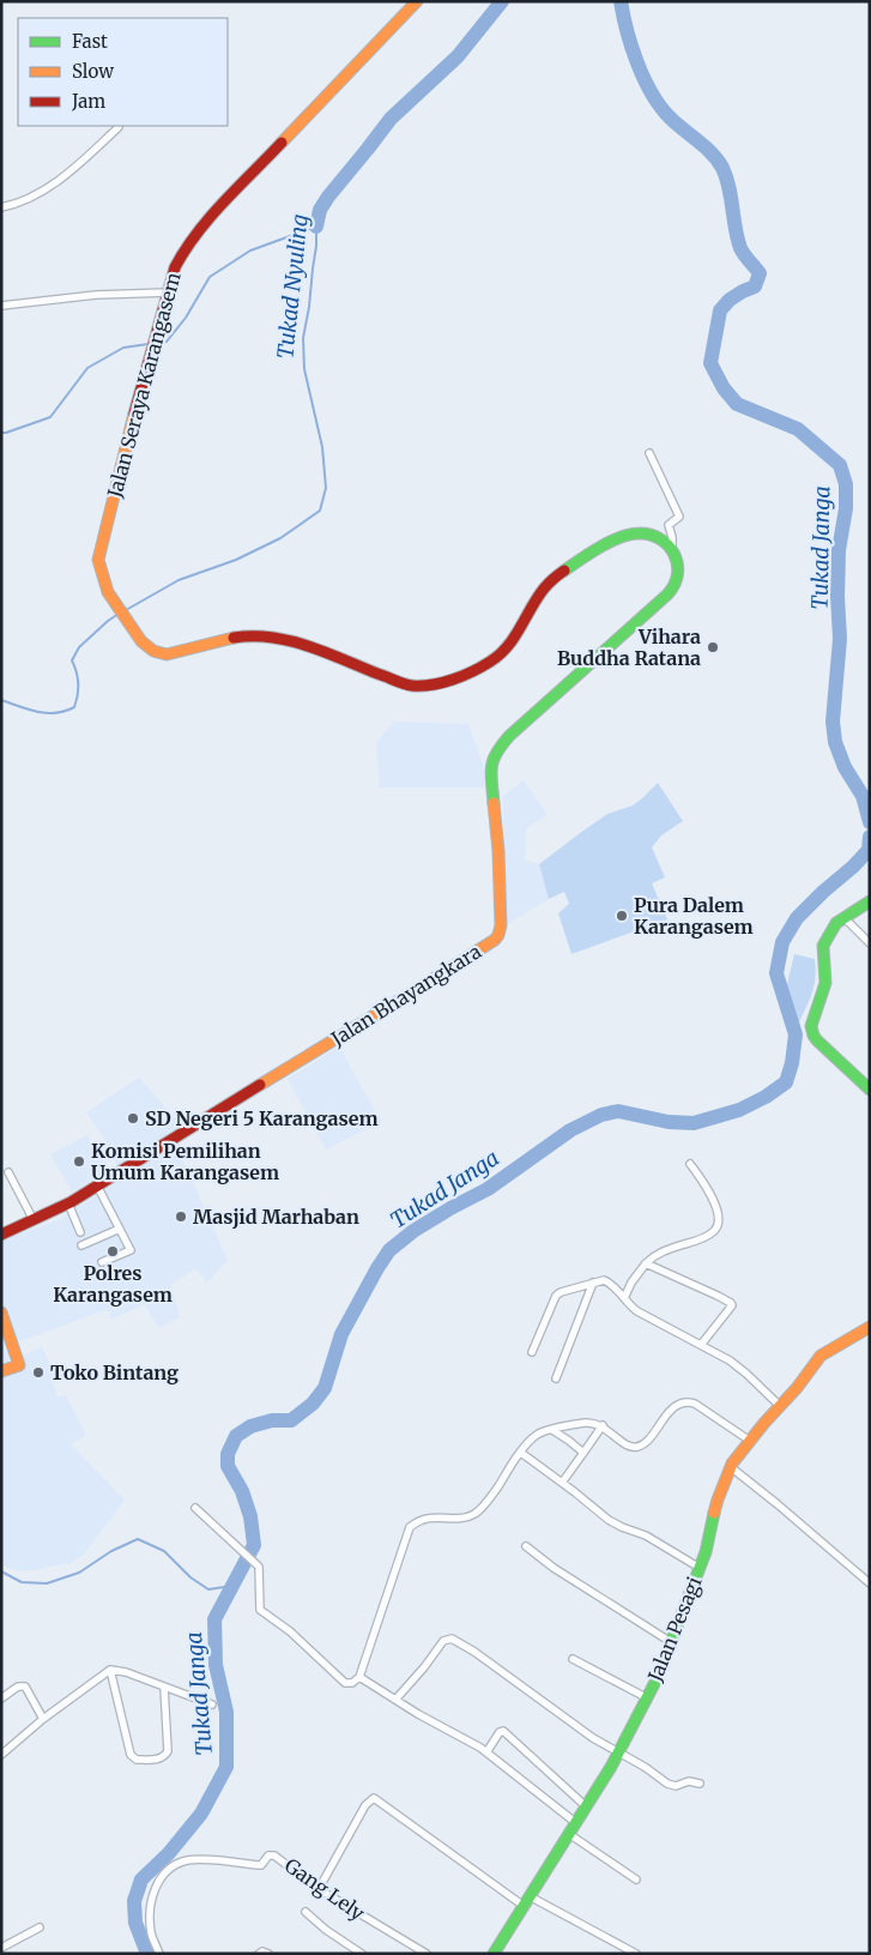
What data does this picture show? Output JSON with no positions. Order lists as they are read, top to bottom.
{
  "streets": {
    "street": [
      "Jalan Seraya Karangasem",
      "Jalan Bhayangkara",
      "Jalan Pesagi",
      "Gang Lely"
    ]
  },
  "crossings": [
    ["Jalan Seraya Karangasem", "Jalan Bhayangkara"]
  ],
  "water": ["Tukad Nyuling", "Tukad Janga"],
  "places": [
    "Vihara Buddha Ratana",
    "Pura Dalem Karangasem",
    "SD Negeri 5 Karangasem",
    "Komisi Pemilihan Umum Karangasem",
    "Masjid Marhaban",
    "Polres Karangasem",
    "Toko Bintang"
  ],
  "legend": ["Fast", "Slow", "Jam"]
}
